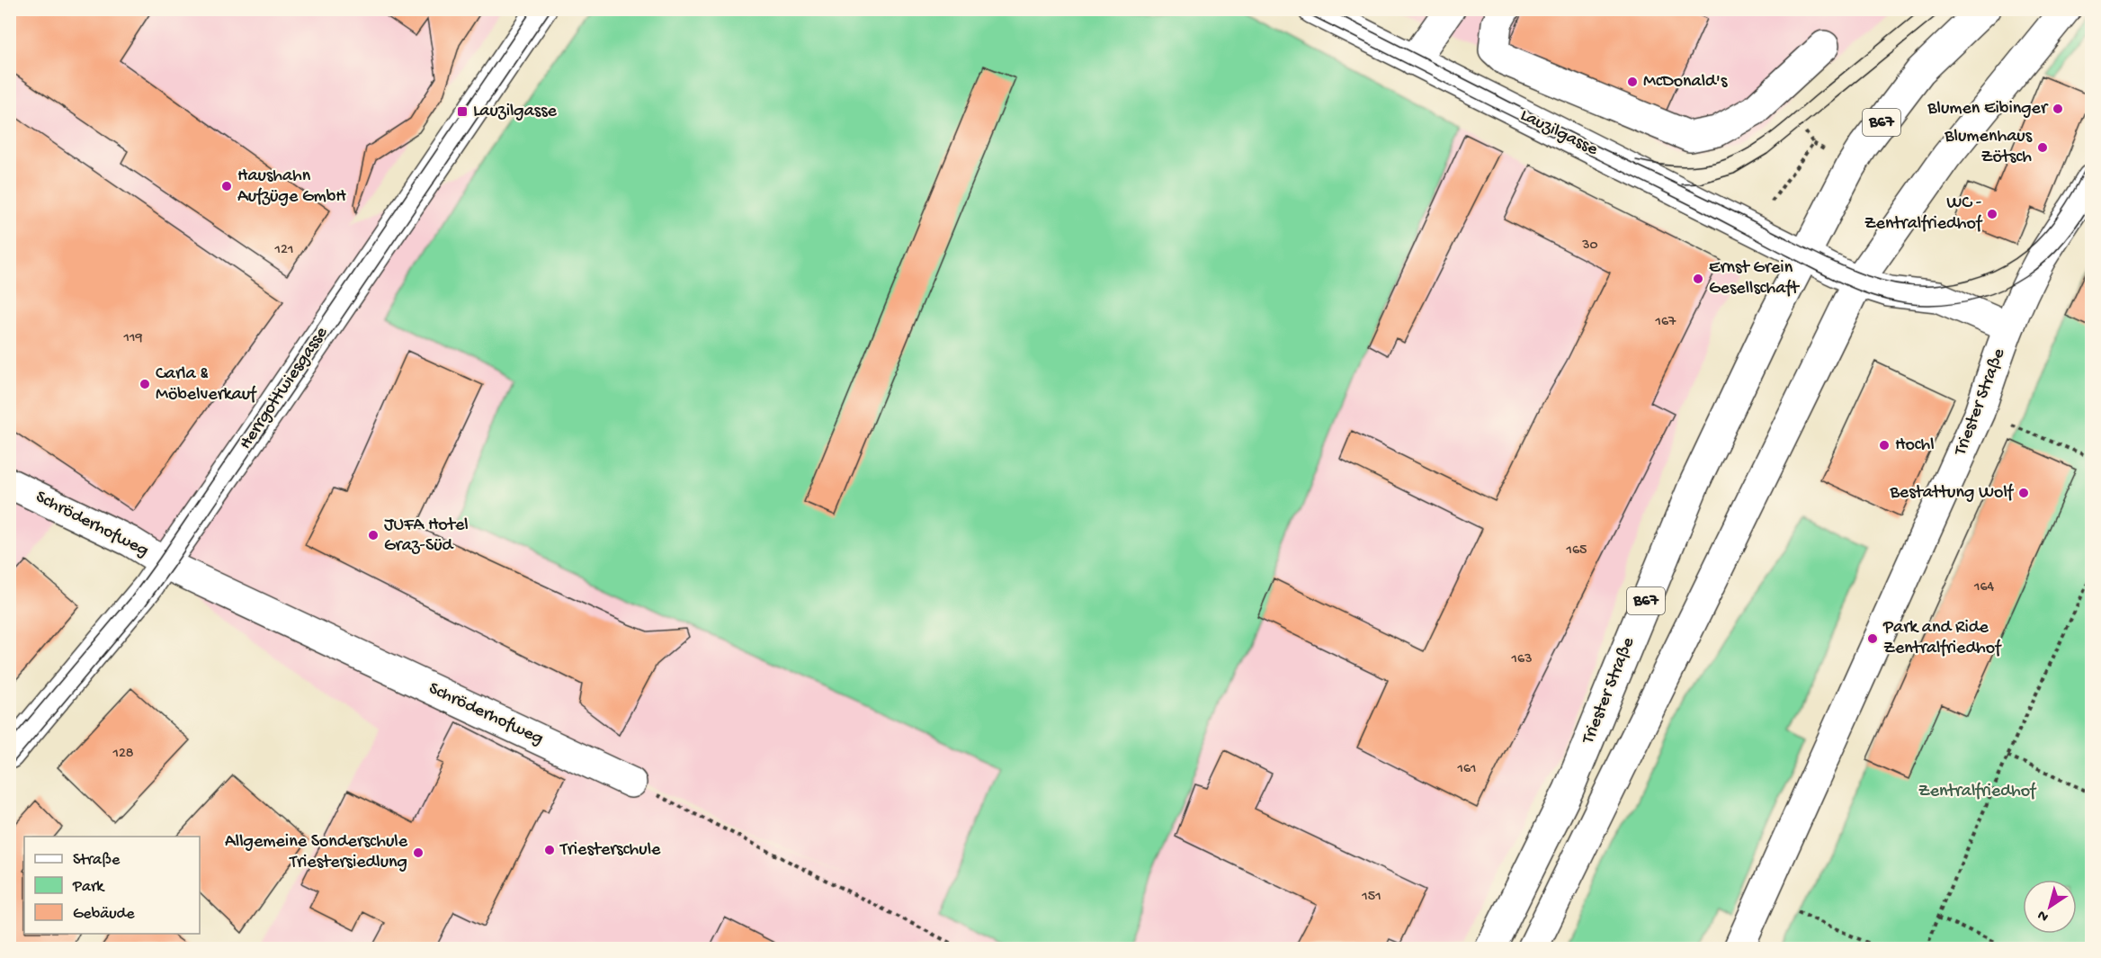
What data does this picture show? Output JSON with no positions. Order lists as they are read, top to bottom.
{
  "streets": {
    "street": [
      "B67",
      "Lauzilgasse",
      "Herrgottwiesgasse",
      "Triester Straße",
      "Schröderhofweg"
    ]
  },
  "crossings": [
    ["Lauzilgasse", "Triester Straße"],
    ["Herrgottwiesgasse", "Schröderhofweg"]
  ],
  "parks": ["Zentralfriedhof"],
  "places": {
    "other": [
      "McDonald's",
      "Blumen Eibinger",
      "Blumenhaus Zötsch",
      "Haushahn Aufzüge GmbH",
      "WC - Zentralfriedhof",
      "Ernst Grein Gesellschaft",
      "Carla & Möbelverkauf",
      "Hochl",
      "Bestattung Wolf",
      "JUFA Hotel Graz-Süd",
      "Park and Ride Zentralfriedhof",
      "Triesterschule",
      "Allgemeine Sonderschule Triestersiedlung"
    ],
    "transit": ["Lauzilgasse"]
  },
  "house_numbers": [
    "30",
    "121",
    "167",
    "119",
    "165",
    "164",
    "163",
    "128",
    "161",
    "151"
  ],
  "legend": ["Straße", "Park", "Gebäude"],
  "north": "bottom left"
}
